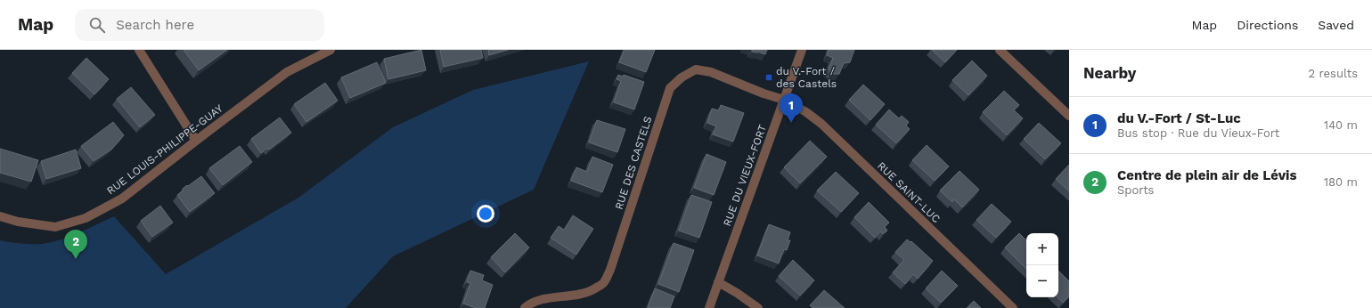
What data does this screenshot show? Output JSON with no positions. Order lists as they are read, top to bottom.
{
  "streets": {
    "street": [
      "RUE LOUIS-PHILIPPE-GUAY",
      "RUE DES CASTELS",
      "RUE DU VIEUX-FORT",
      "RUE SAINT-LUC"
    ]
  },
  "crossings": [
    ["RUE DES CASTELS", "RUE DU VIEUX-FORT"],
    ["RUE DES CASTELS", "RUE SAINT-LUC"],
    ["RUE DU VIEUX-FORT", "RUE SAINT-LUC"]
  ],
  "places": {
    "transit": ["du V.-Fort / des Castels"]
  },
  "page": {
    "header": "Map",
    "search": "Search here",
    "nav": ["Map", "Directions", "Saved"],
    "heading": ["Nearby", "2 results"],
    "pins": ["1", "2"],
    "list": [
      {
        "mark": "1",
        "name": "du V.-Fort / St-Luc",
        "note": "Bus stop · Rue du Vieux-Fort",
        "value": "140 m"
      },
      {
        "mark": "2",
        "name": "Centre de plein air de Lévis",
        "note": "Sports",
        "value": "180 m"
      }
    ],
    "map_buttons": ["+", "−"]
  }
}
